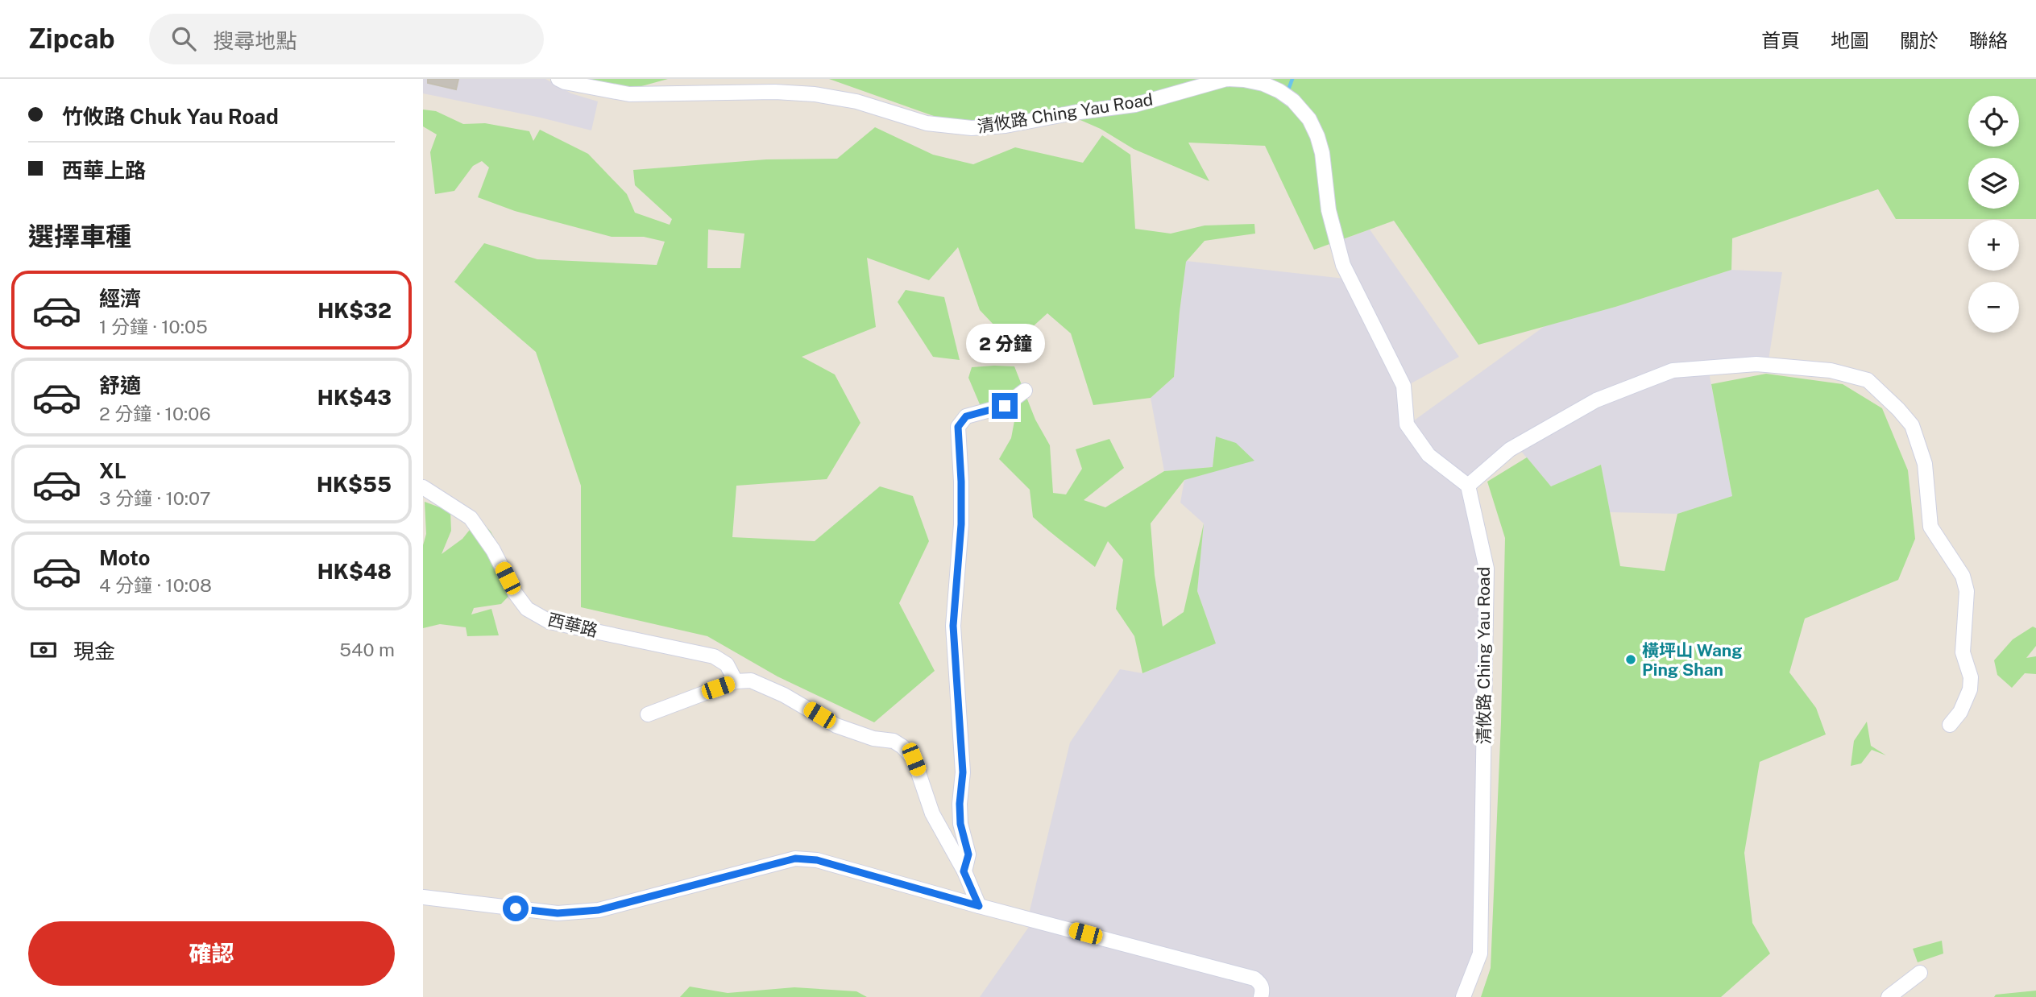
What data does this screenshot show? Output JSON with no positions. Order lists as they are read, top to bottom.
{
  "streets": {
    "street": ["清攸路 Ching Yau Road", "西華路"]
  },
  "places": ["橫坪山 Wang Ping Shan"],
  "page": {
    "header": "Zipcab",
    "search": "搜尋地點",
    "nav": [
      "首頁",
      "地圖",
      "關於",
      "聯絡"
    ],
    "banner": ["竹攸路 Chuk Yau Road", "西華上路"],
    "map_buttons": ["+", "−"],
    "heading": "選擇車種",
    "list": [
      {
        "name": "經濟",
        "note": "1 分鐘 · 10:05",
        "value": "HK$32"
      },
      {
        "name": "舒適",
        "note": "2 分鐘 · 10:06",
        "value": "HK$43"
      },
      {
        "name": "XL",
        "note": "3 分鐘 · 10:07",
        "value": "HK$55"
      },
      {
        "name": "Moto",
        "note": "4 分鐘 · 10:08",
        "value": "HK$48"
      }
    ],
    "bubble": "2 分鐘",
    "pay": ["現金", "540 m"],
    "buttons": "確認"
  }
}
